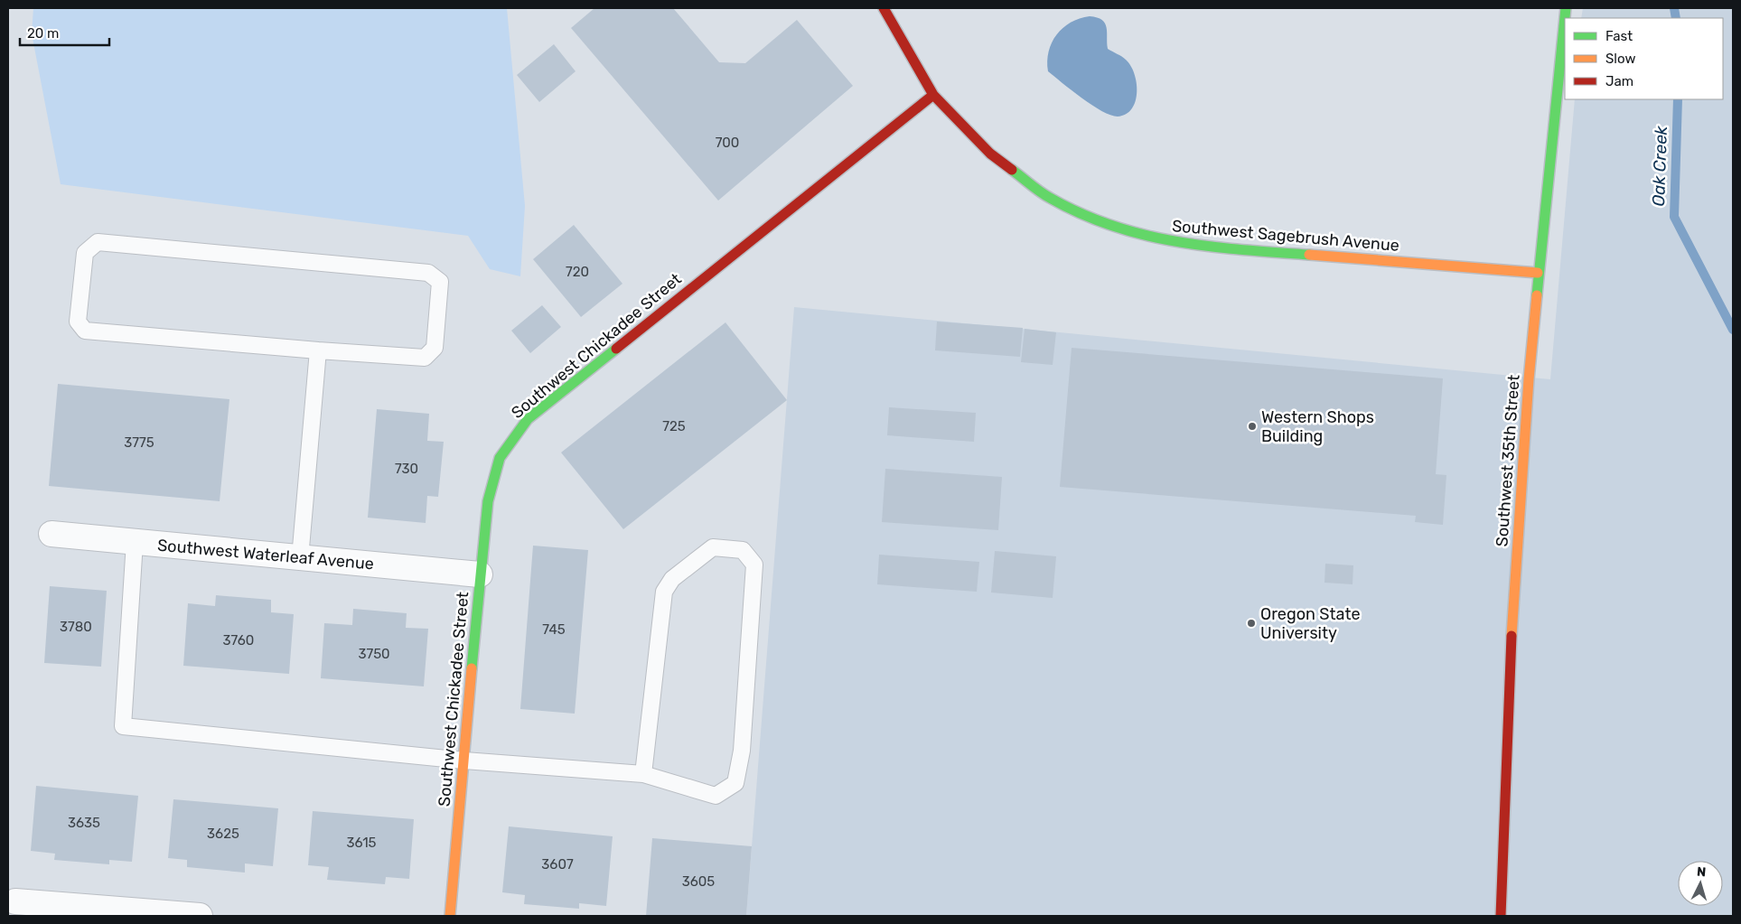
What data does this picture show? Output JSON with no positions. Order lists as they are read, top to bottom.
{
  "streets": {
    "street": [
      "Southwest Sagebrush Avenue",
      "Southwest Chickadee Street",
      "Southwest 35th Street",
      "Southwest Waterleaf Avenue"
    ]
  },
  "crossings": [
    ["Southwest Sagebrush Avenue", "Southwest Chickadee Street"],
    ["Southwest Sagebrush Avenue", "Southwest 35th Street"],
    ["Southwest Chickadee Street", "Southwest Waterleaf Avenue"]
  ],
  "water": ["Oak Creek"],
  "places": ["Western Shops Building", "Oregon State University"],
  "house_numbers": [
    "700",
    "720",
    "725",
    "3775",
    "730",
    "3780",
    "745",
    "3760",
    "3750",
    "3635",
    "3625",
    "3615",
    "3607",
    "3605"
  ],
  "legend": ["Fast", "Slow", "Jam"],
  "scale_bar": "20 m",
  "north": "top"
}
